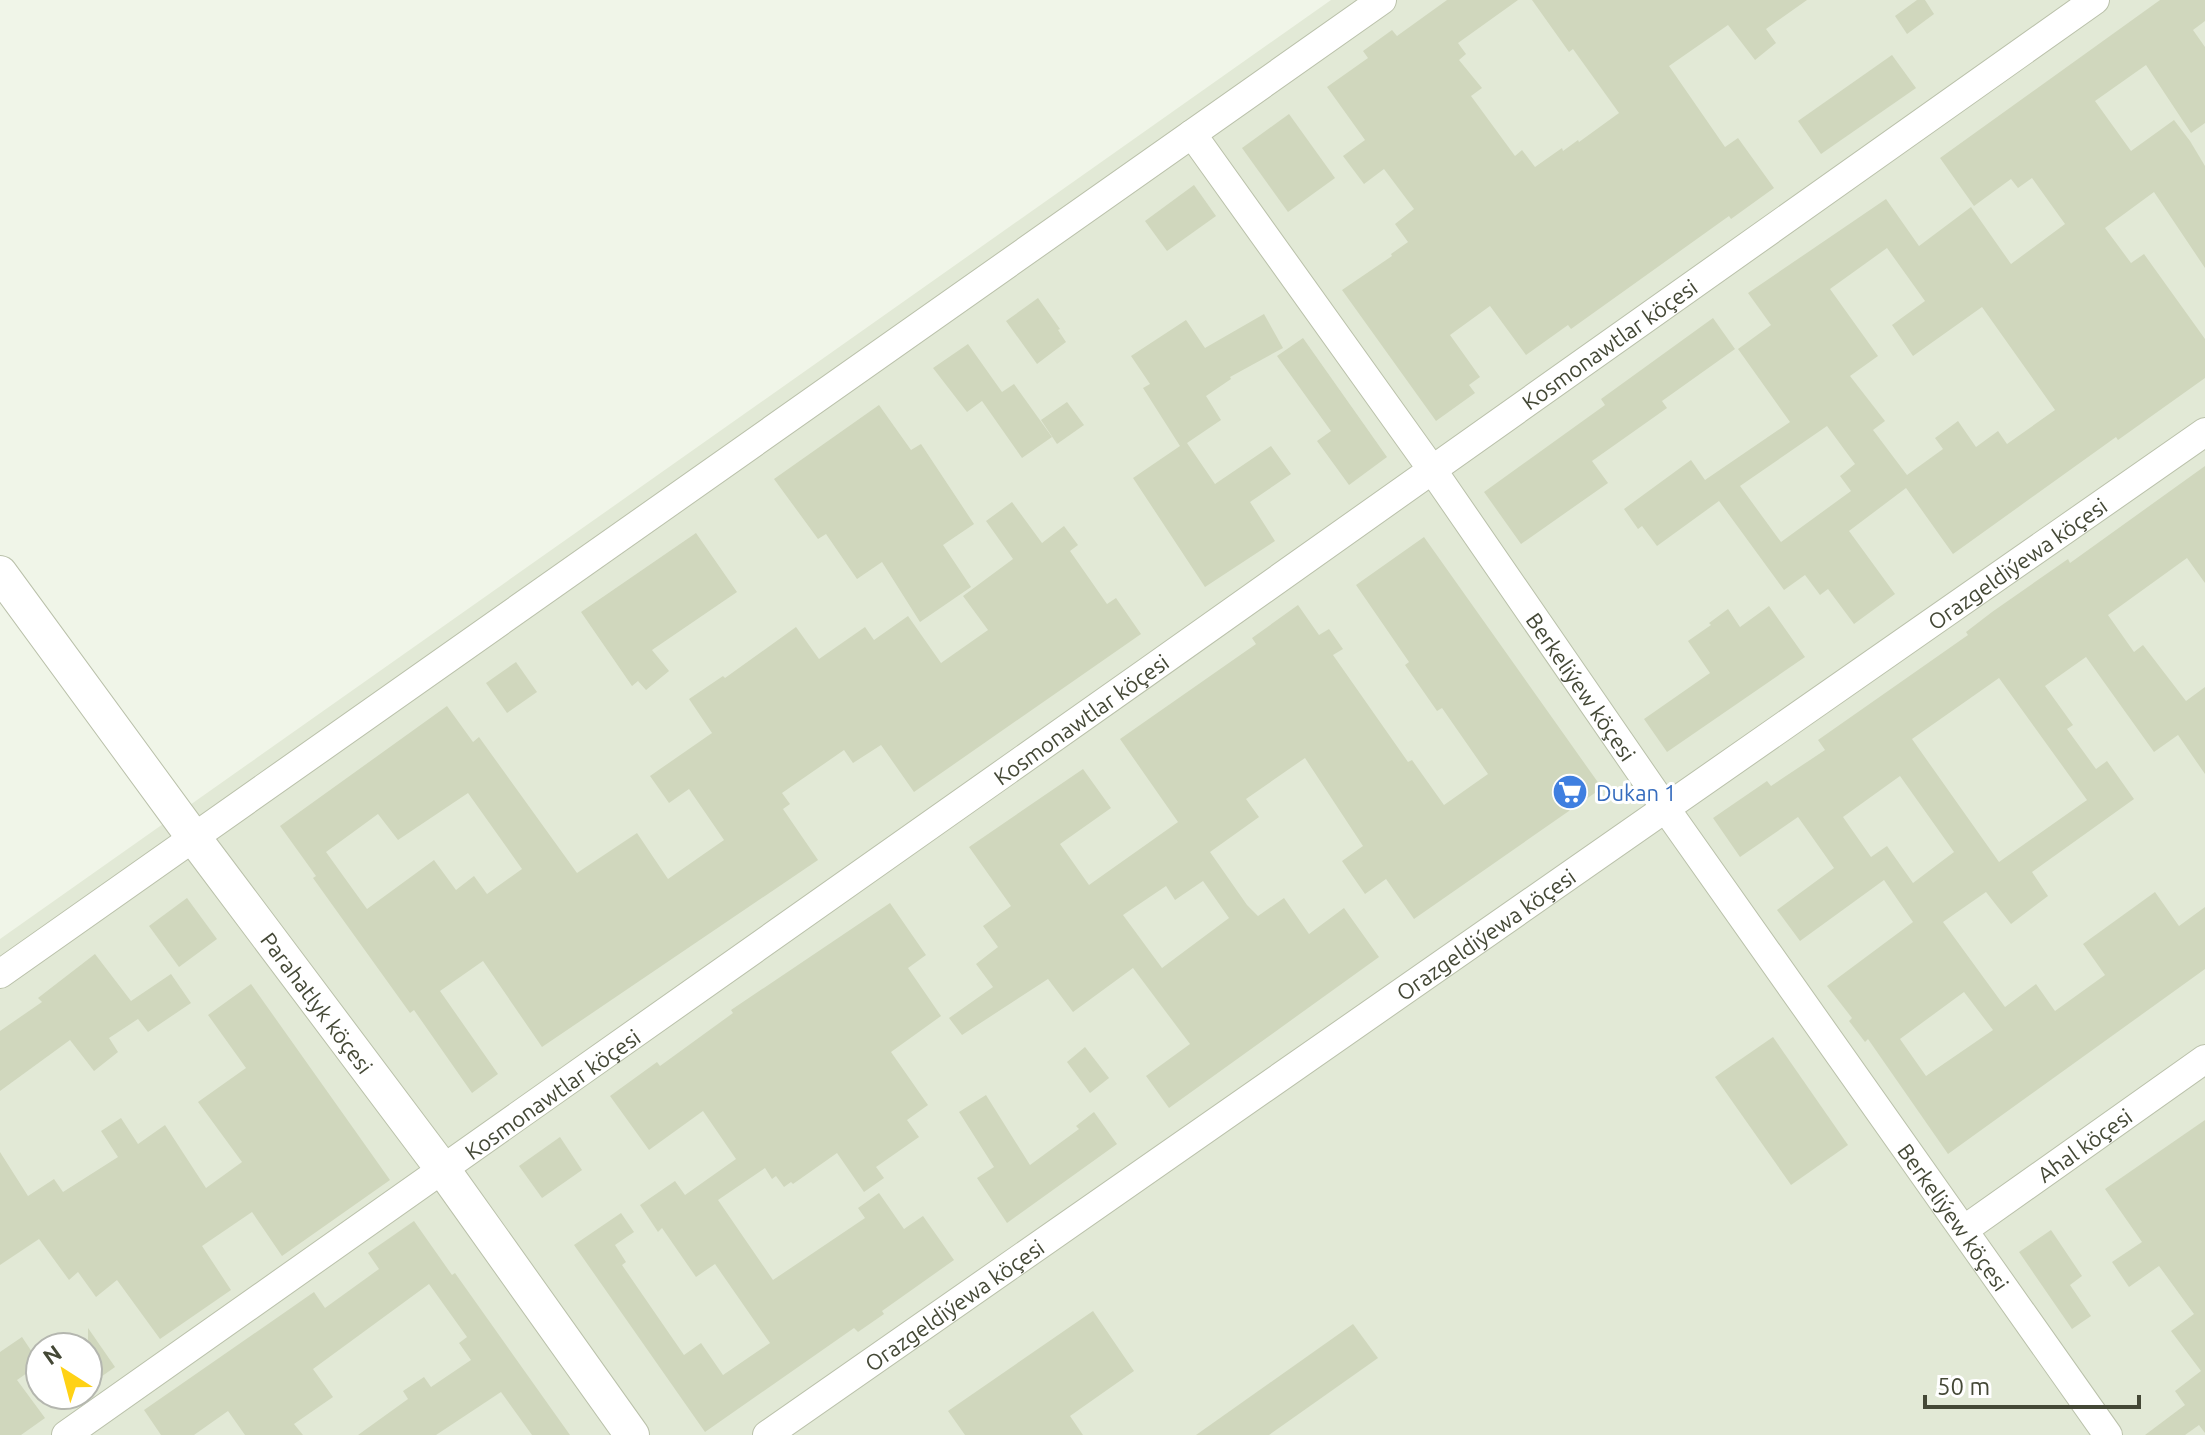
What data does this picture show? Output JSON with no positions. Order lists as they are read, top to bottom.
{
  "streets": {
    "street": [
      "Kosmonawtlar köçesi",
      "Orazgeldiýewa köçesi",
      "Berkeliýew köçesi",
      "Parahatlyk köçesi",
      "Ahal köçesi"
    ]
  },
  "crossings": [
    ["Kosmonawtlar köçesi", "Berkeliýew köçesi"],
    ["Kosmonawtlar köçesi", "Parahatlyk köçesi"],
    ["Orazgeldiýewa köçesi", "Berkeliýew köçesi"],
    ["Berkeliýew köçesi", "Ahal köçesi"]
  ],
  "places": {
    "supermarket": ["Dukan 1"]
  },
  "scale_bar": "50 m",
  "north": "top left"
}
